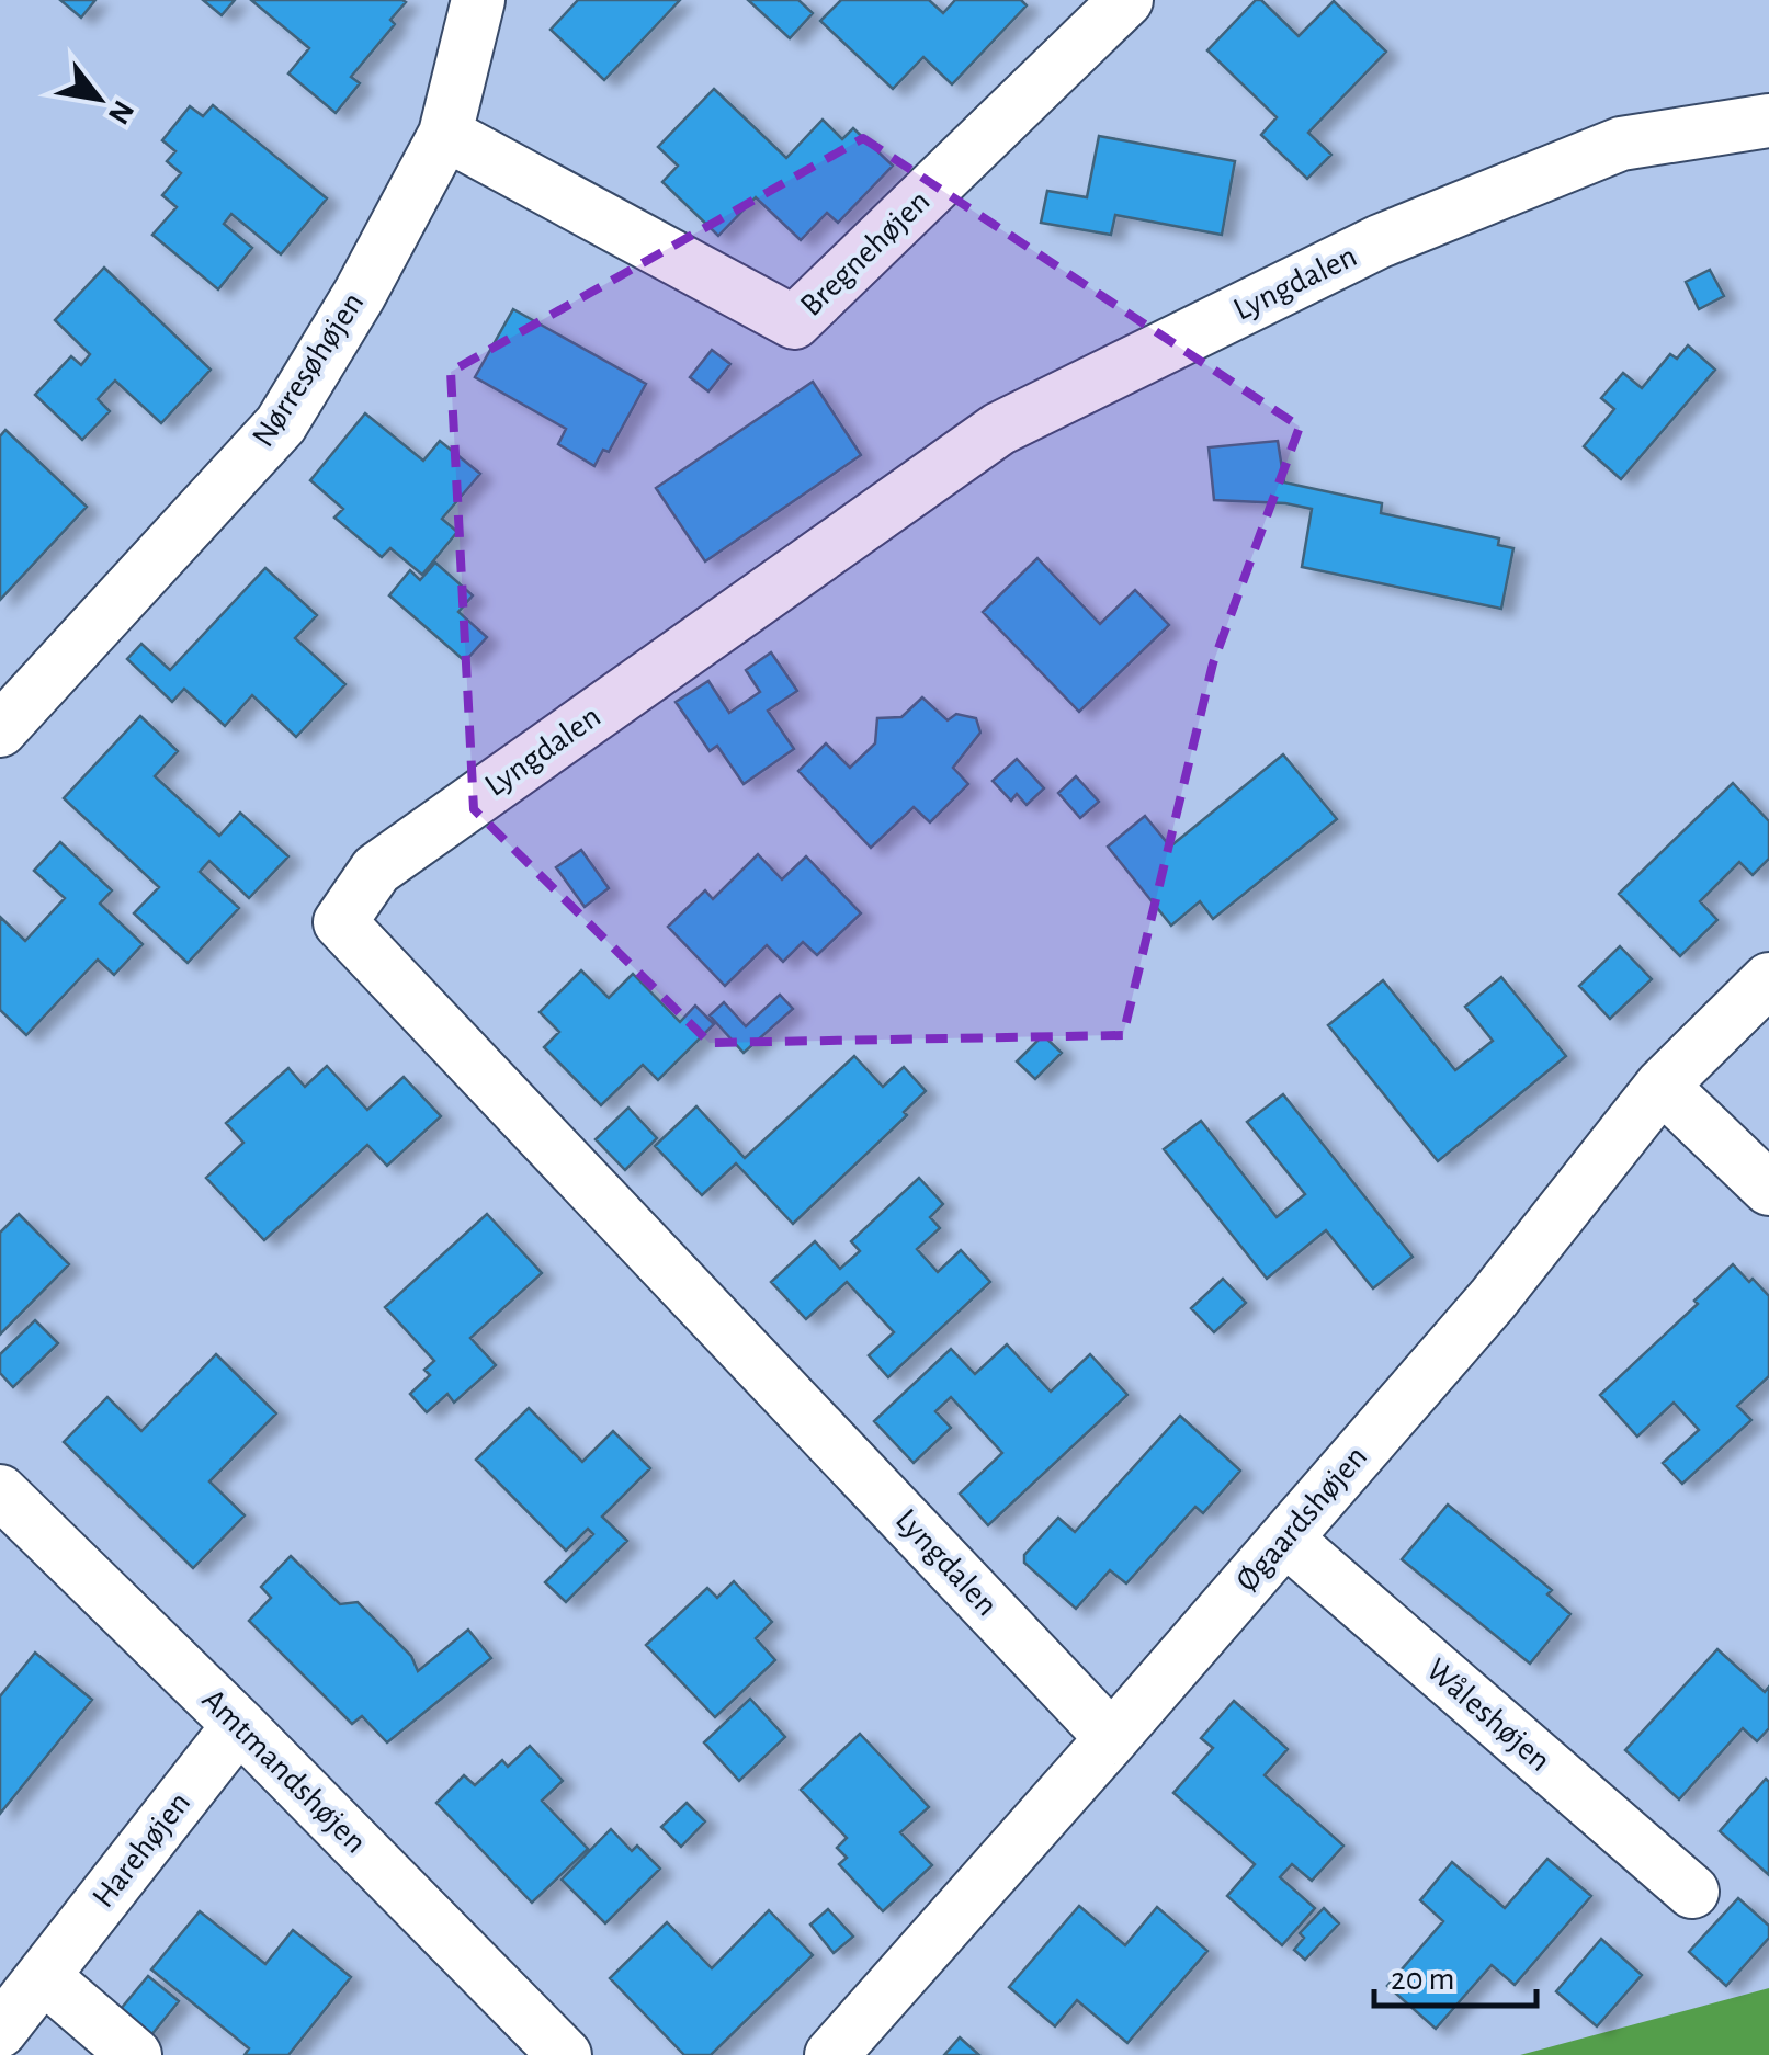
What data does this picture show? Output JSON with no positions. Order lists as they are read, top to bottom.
{
  "streets": {
    "street": [
      "Bregnehøjen",
      "Lyngdalen",
      "Nørresøhøjen",
      "Øgaardshøjen",
      "Wåleshøjen",
      "Amtmandshøjen",
      "Harehøjen"
    ]
  },
  "crossings": [
    ["Bregnehøjen", "Nørresøhøjen"],
    ["Lyngdalen", "Øgaardshøjen"],
    ["Øgaardshøjen", "Wåleshøjen"],
    ["Amtmandshøjen", "Harehøjen"]
  ],
  "scale_bar": "20 m",
  "north": "bottom right"
}
